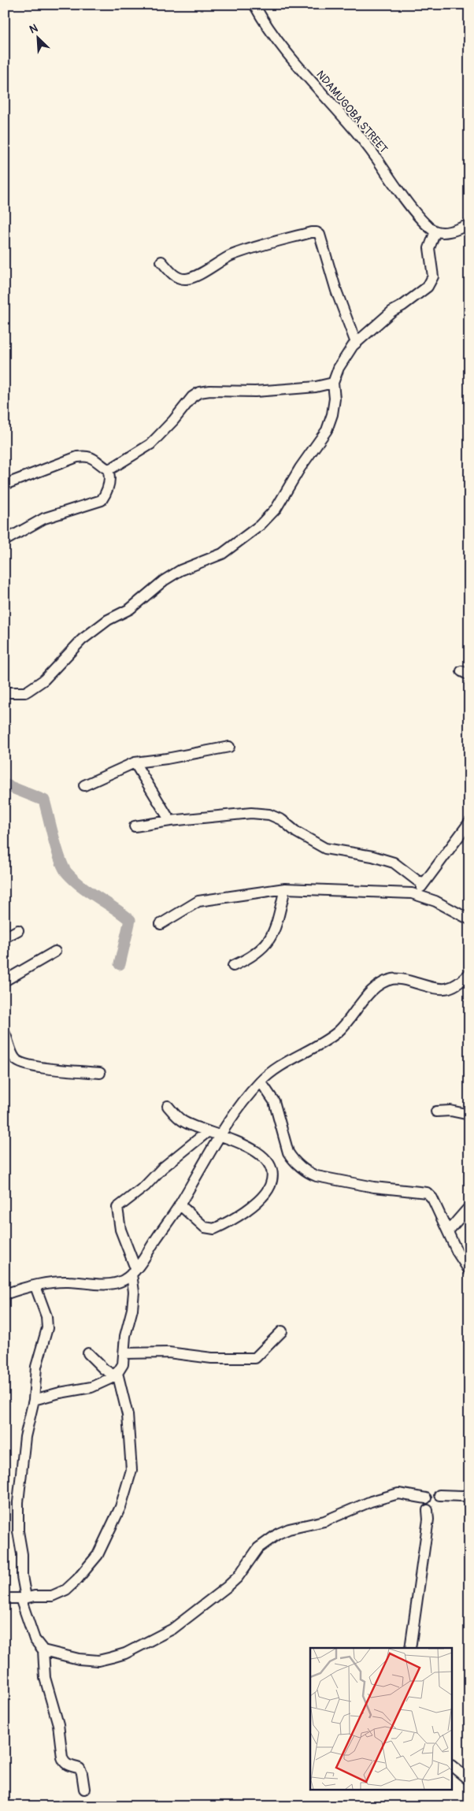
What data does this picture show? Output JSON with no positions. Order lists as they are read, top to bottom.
{
  "streets": {
    "street": ["NDAMUGOBA STREET"]
  },
  "north": "top left"
}
